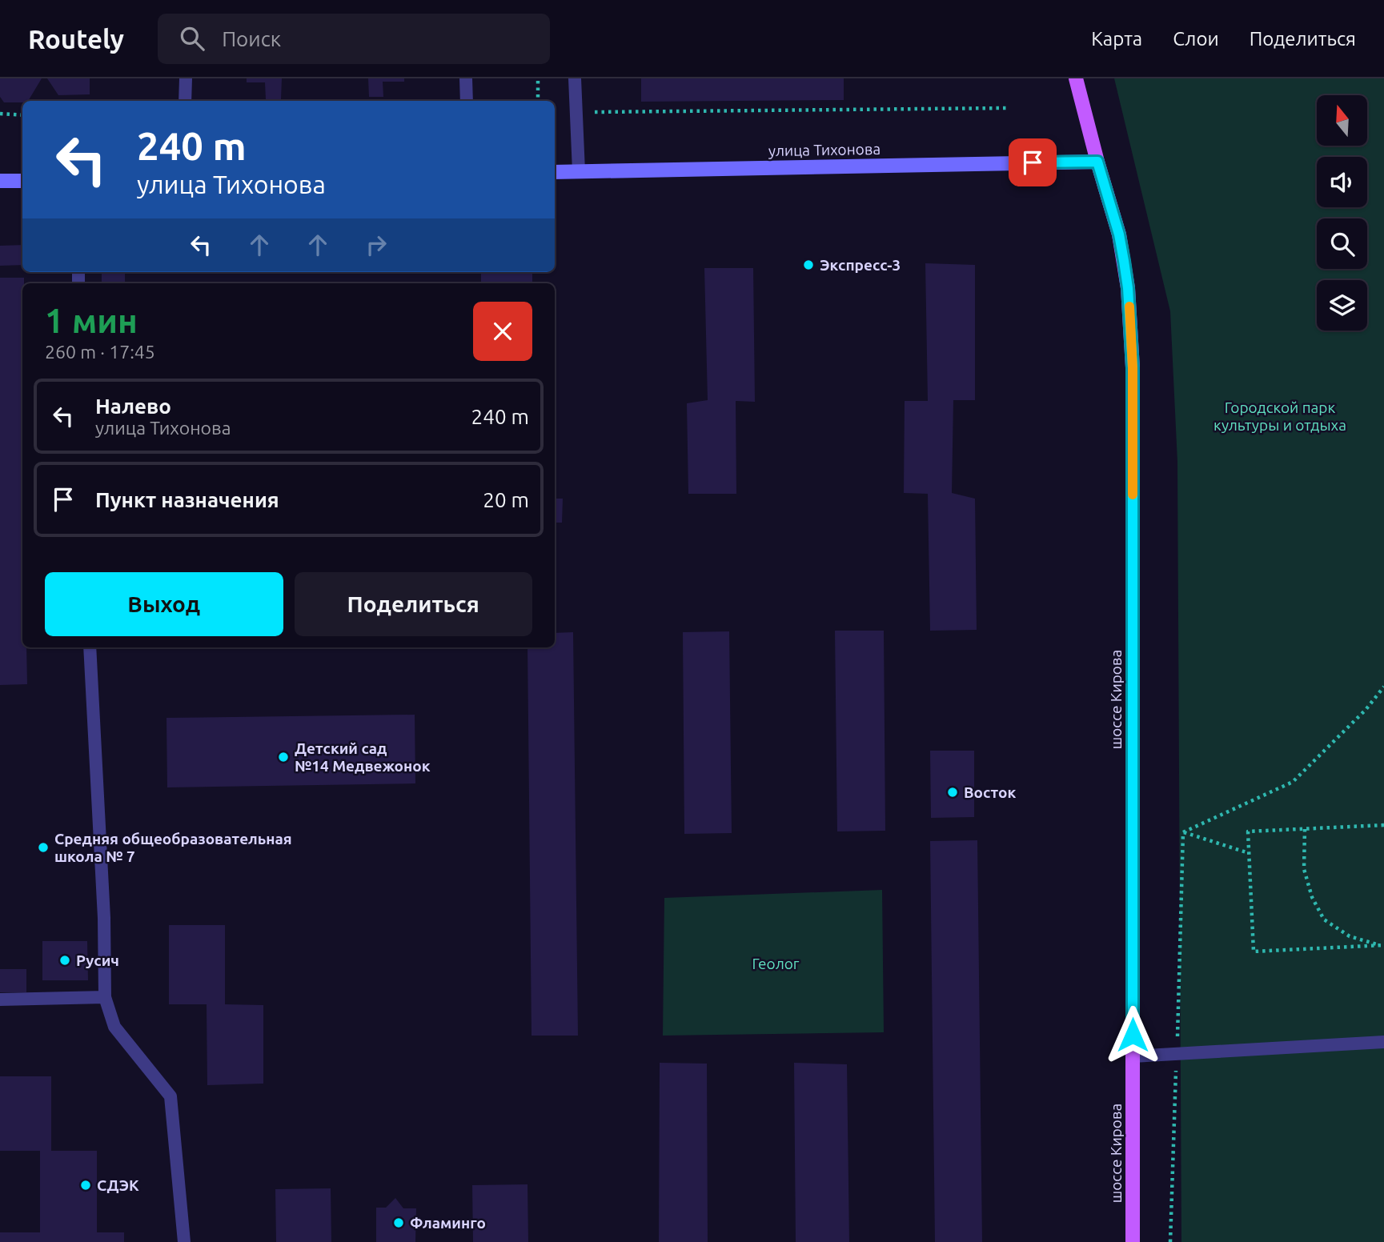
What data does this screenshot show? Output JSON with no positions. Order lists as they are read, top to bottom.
{
  "streets": {
    "main road": ["улица Тихонова", "шоссе Кирова"]
  },
  "crossings": [
    ["улица Тихонова", "шоссе Кирова"]
  ],
  "parks": ["Городской парк культуры и отдыха", "Геолог"],
  "places": [
    "Экспресс-3",
    "Детский сад №14 Медвежонок",
    "Восток",
    "Cредняя общеобразовательная школа № 7",
    "Русич",
    "СДЭК",
    "Фламинго"
  ],
  "north": "top",
  "page": {
    "header": "Routely",
    "search": "Поиск",
    "nav": ["Карта", "Слои", "Поделиться"],
    "turn": ["240 m", "улица Тихонова"],
    "heading": ["1 мин", "260 m · 17:45"],
    "list": [
      {
        "name": "Налево",
        "note": "улица Тихонова",
        "value": "240 m"
      },
      {
        "name": "Пункт назначения",
        "value": "20 m"
      }
    ],
    "buttons": ["Выход", "Поделиться"]
  }
}
